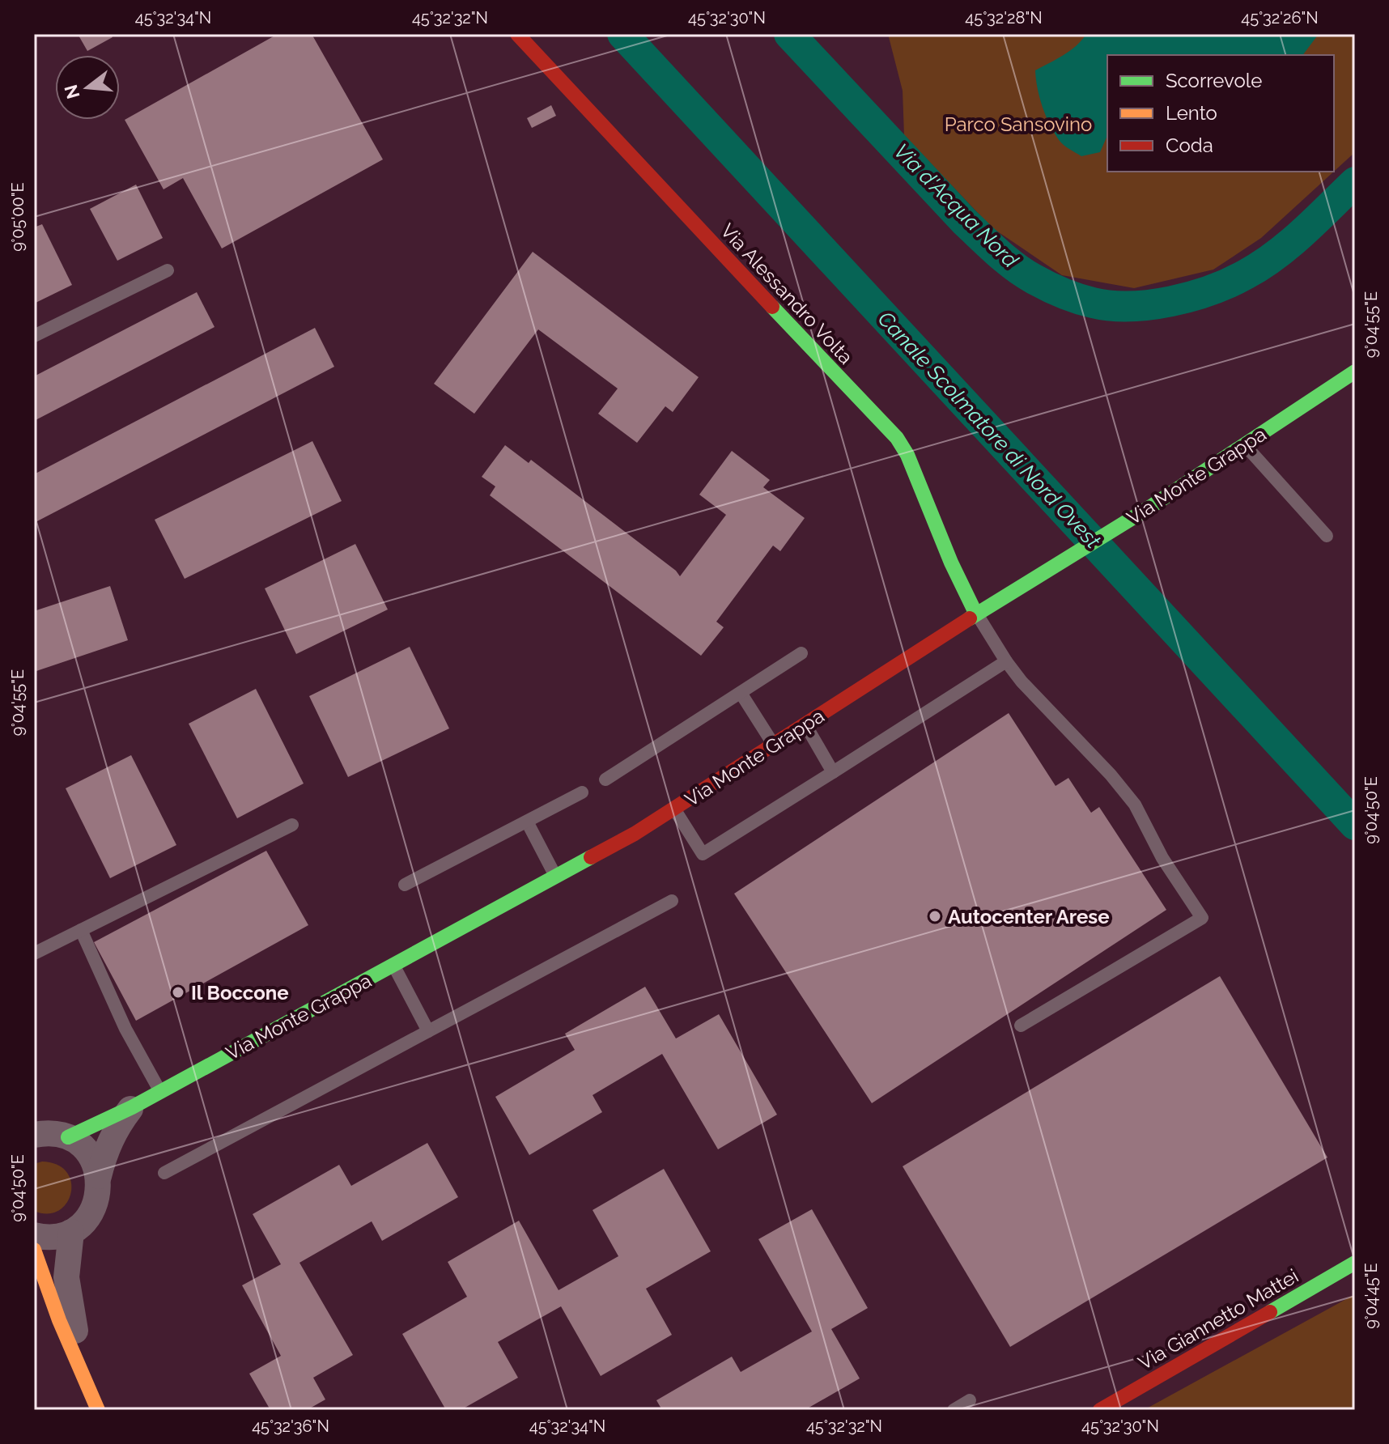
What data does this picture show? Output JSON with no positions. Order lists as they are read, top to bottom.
{
  "streets": {
    "street": ["Via Alessandro Volta", "Via Monte Grappa", "Via Giannetto Mattei"]
  },
  "crossings": [
    ["Via Alessandro Volta", "Via Monte Grappa"]
  ],
  "water": ["Via d'Acqua Nord", "Canale Scolmatore di Nord Ovest"],
  "parks": ["Parco Sansovino"],
  "places": ["Autocenter Arese", "Il Boccone"],
  "legend": ["Scorrevole", "Lento", "Coda"],
  "north": "left",
  "coordinates": [
    "45°32'34\"N",
    "45°32'32\"N",
    "45°32'30\"N",
    "45°32'28\"N",
    "45°32'26\"N",
    "9°05'00\"E",
    "9°04'55\"E",
    "9°04'50\"E",
    "9°04'45\"E",
    "45°32'36\"N"
  ]
}
